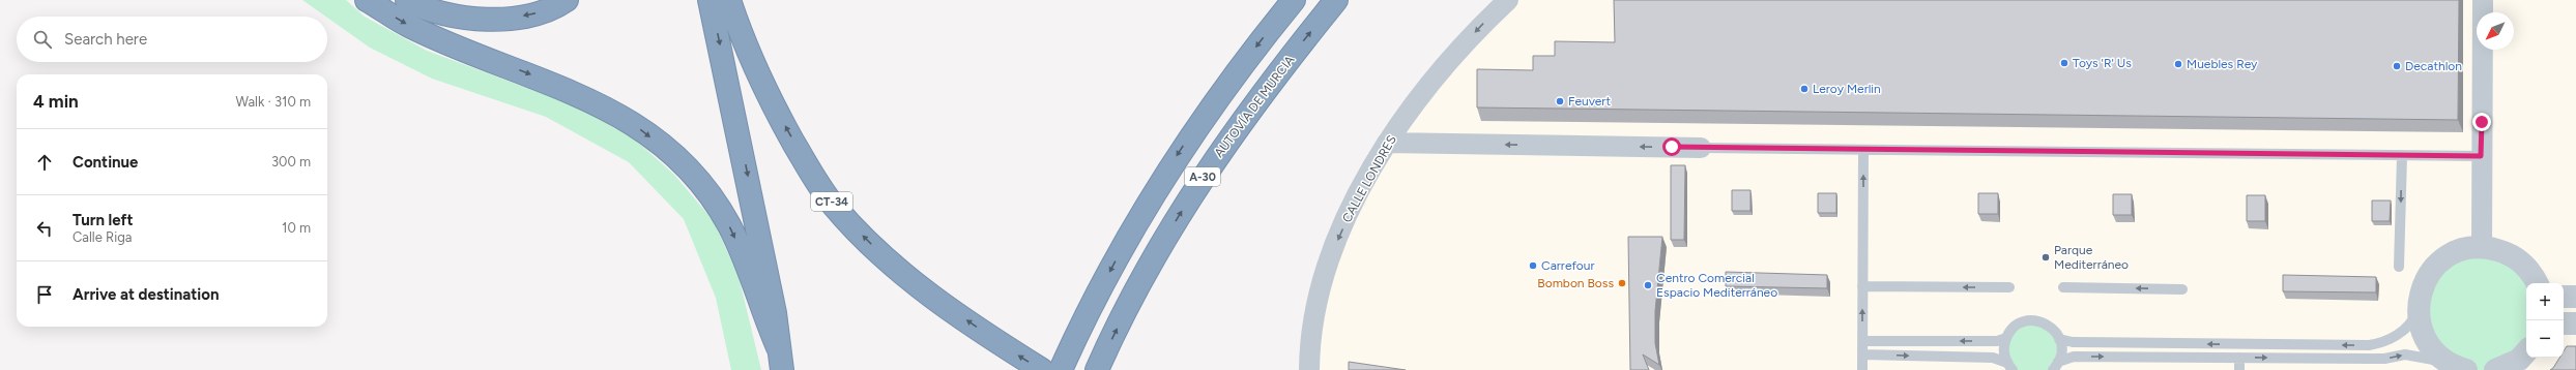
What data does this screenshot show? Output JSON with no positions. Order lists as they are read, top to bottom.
{
  "streets": {
    "highway": ["AUTOVÍA DE MURCIA", "A-30", "CT-34"],
    "street": ["CALLE LONDRES"]
  },
  "one_way": ["CALLE LONDRES"],
  "places": [
    "Toys 'R' Us",
    "Muebles Rey",
    "Decathlon",
    "Leroy Merlin",
    "Feuvert",
    "Parque Mediterráneo",
    "Carrefour",
    "Bombon Boss",
    "Centro Comercial Espacio Mediterráneo"
  ],
  "north": "bottom left",
  "page": {
    "search": "Search here",
    "heading": ["4 min", "Walk · 310 m"],
    "list": [
      ["Continue", "300 m"],
      ["Turn left", "Calle Riga", "10 m"],
      "Arrive at destination"
    ],
    "map_buttons": ["+", "−"]
  }
}
